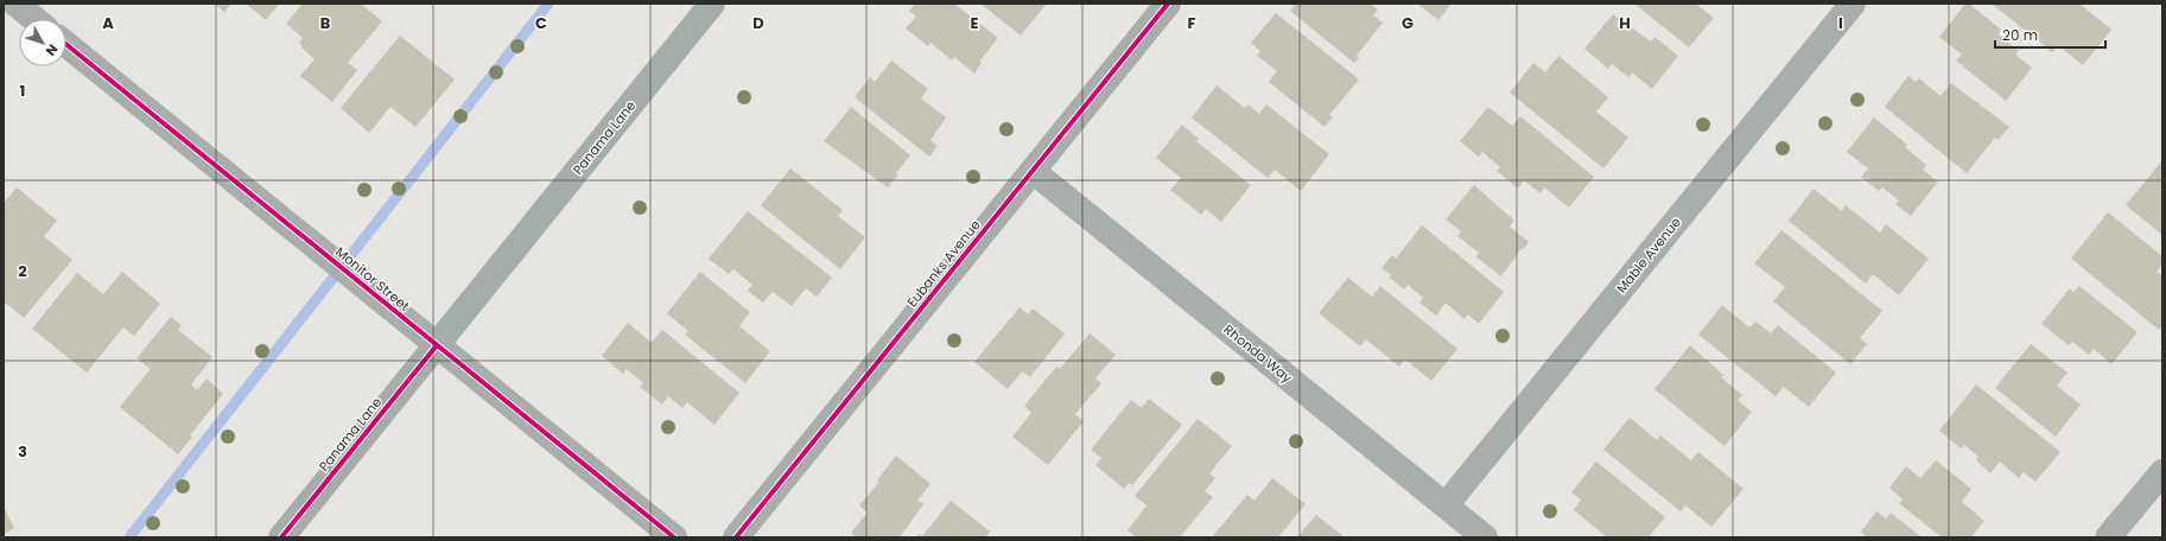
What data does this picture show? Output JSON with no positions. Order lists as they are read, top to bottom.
{
  "streets": {
    "main road": ["Panama Lane"],
    "street": [
      "Mable Avenue",
      "Eubanks Avenue",
      "Monitor Street",
      "Rhonda Way"
    ]
  },
  "crossings": [
    ["Panama Lane", "Monitor Street"],
    ["Mable Avenue", "Rhonda Way"],
    ["Eubanks Avenue", "Rhonda Way"]
  ],
  "scale_bar": "20 m",
  "north": "bottom right",
  "grid": {
    "columns": [
      "A",
      "B",
      "C",
      "D",
      "E",
      "F",
      "G",
      "H",
      "I"
    ],
    "rows": ["1", "2", "3"]
  }
}
